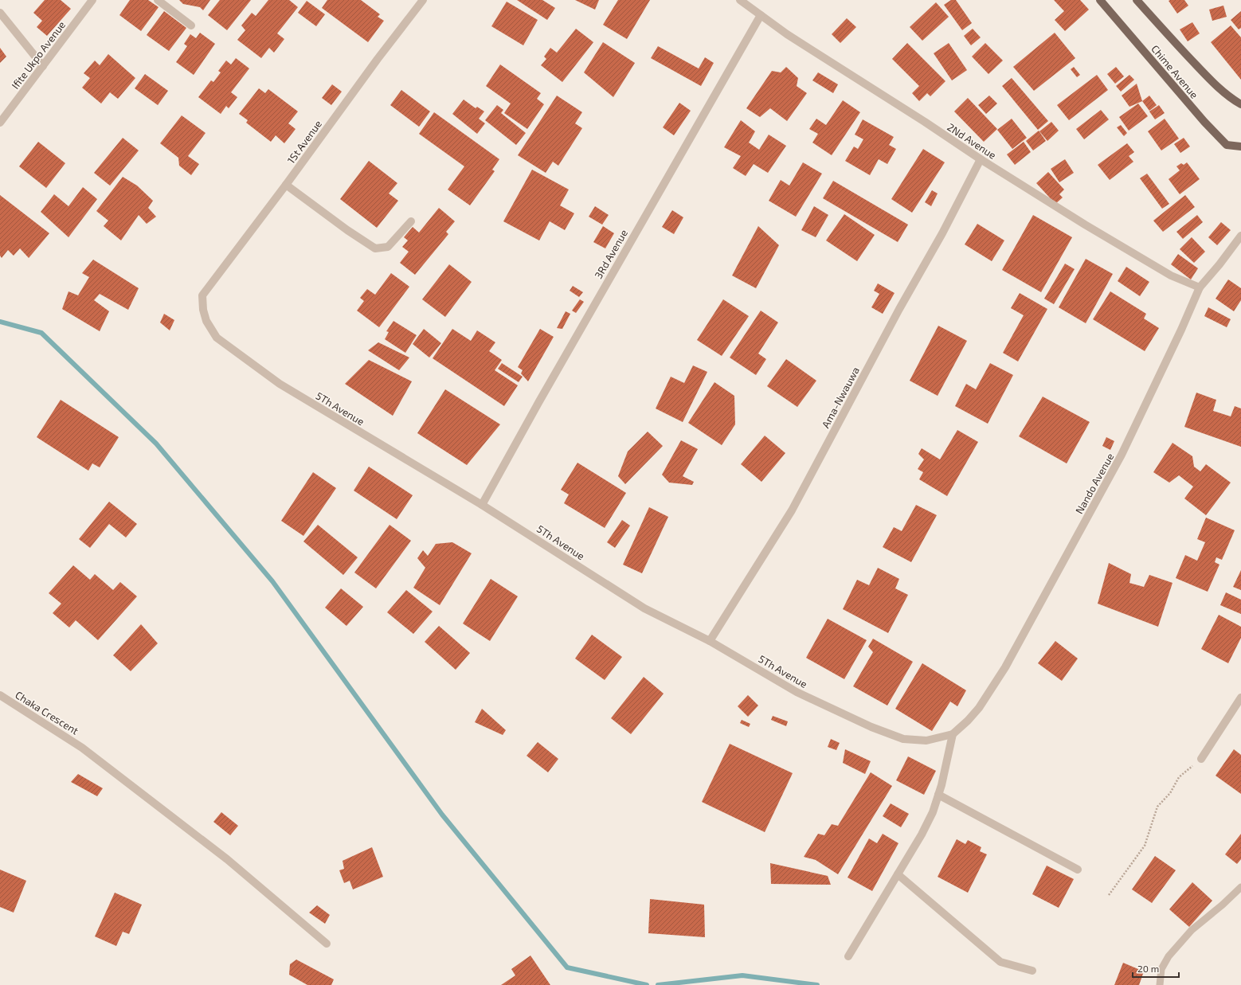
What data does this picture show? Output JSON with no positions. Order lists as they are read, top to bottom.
{
  "streets": {
    "main road": ["Chime Avenue"],
    "street": [
      "Ifite Ukpo Avenue",
      "2Nd Avenue",
      "1St Avenue",
      "3Rd Avenue",
      "Ama-Nwauwa",
      "5Th Avenue",
      "Nando Avenue",
      "Chaka Crescent"
    ]
  },
  "crossings": [
    ["2Nd Avenue", "3Rd Avenue"],
    ["2Nd Avenue", "Ama-Nwauwa"],
    ["2Nd Avenue", "Nando Avenue"],
    ["1St Avenue", "5Th Avenue"],
    ["3Rd Avenue", "5Th Avenue"],
    ["Ama-Nwauwa", "5Th Avenue"],
    ["5Th Avenue", "Nando Avenue"]
  ],
  "scale_bar": "20 m"
}
